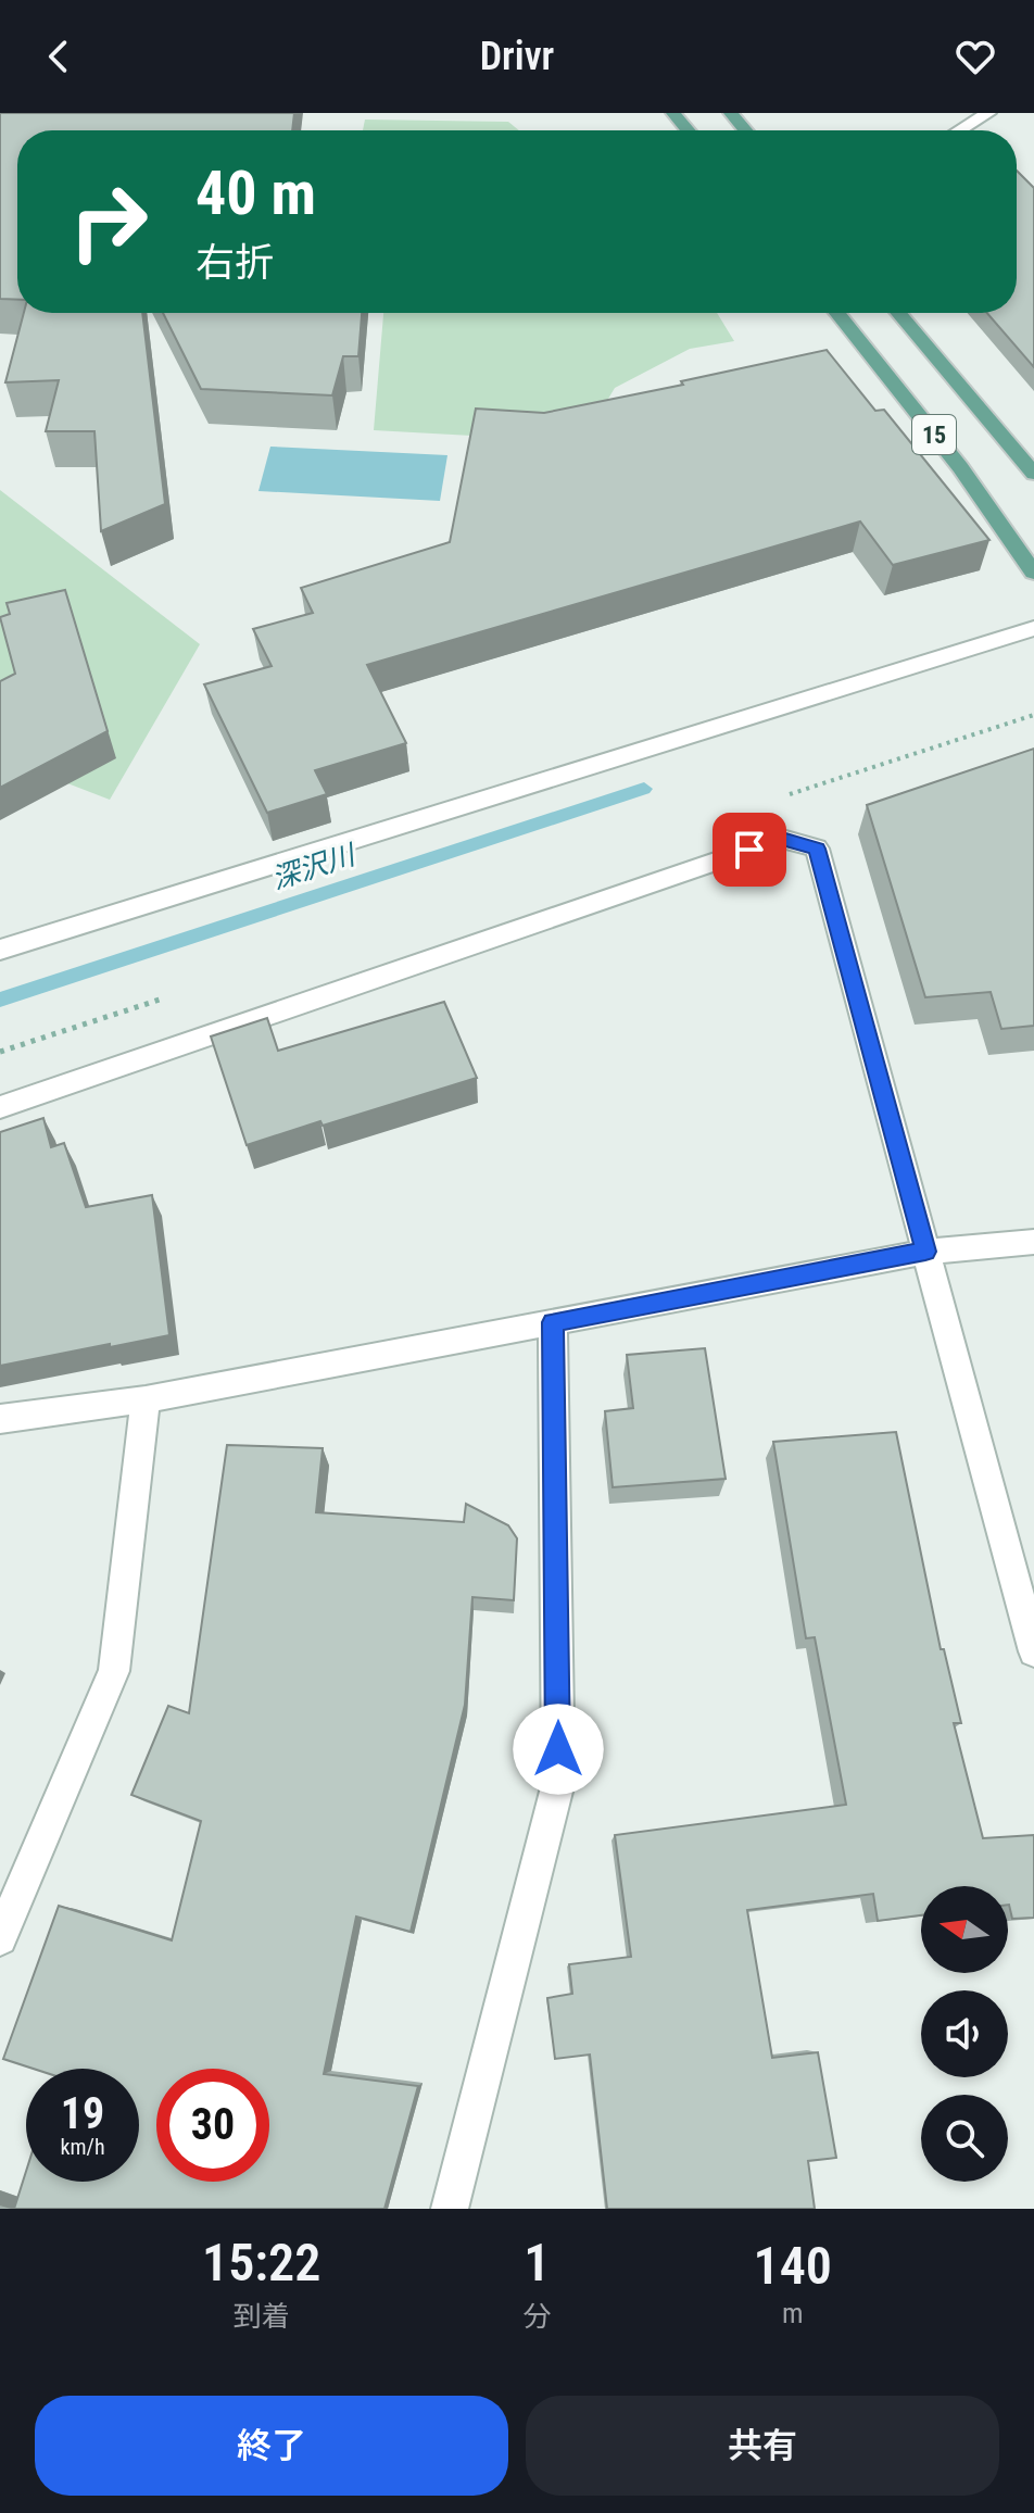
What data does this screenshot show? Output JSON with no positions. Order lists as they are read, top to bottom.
{
  "streets": {
    "main road": ["15"]
  },
  "water": ["深沢川"],
  "north": "left",
  "page": {
    "header": "Drivr",
    "turn": ["40 m", "右折"],
    "speed": "19 km/h",
    "limit": "30",
    "eta": [
      "15:22",
      "到着",
      "1",
      "分",
      "140",
      "m"
    ],
    "buttons": ["終了", "共有"]
  }
}
